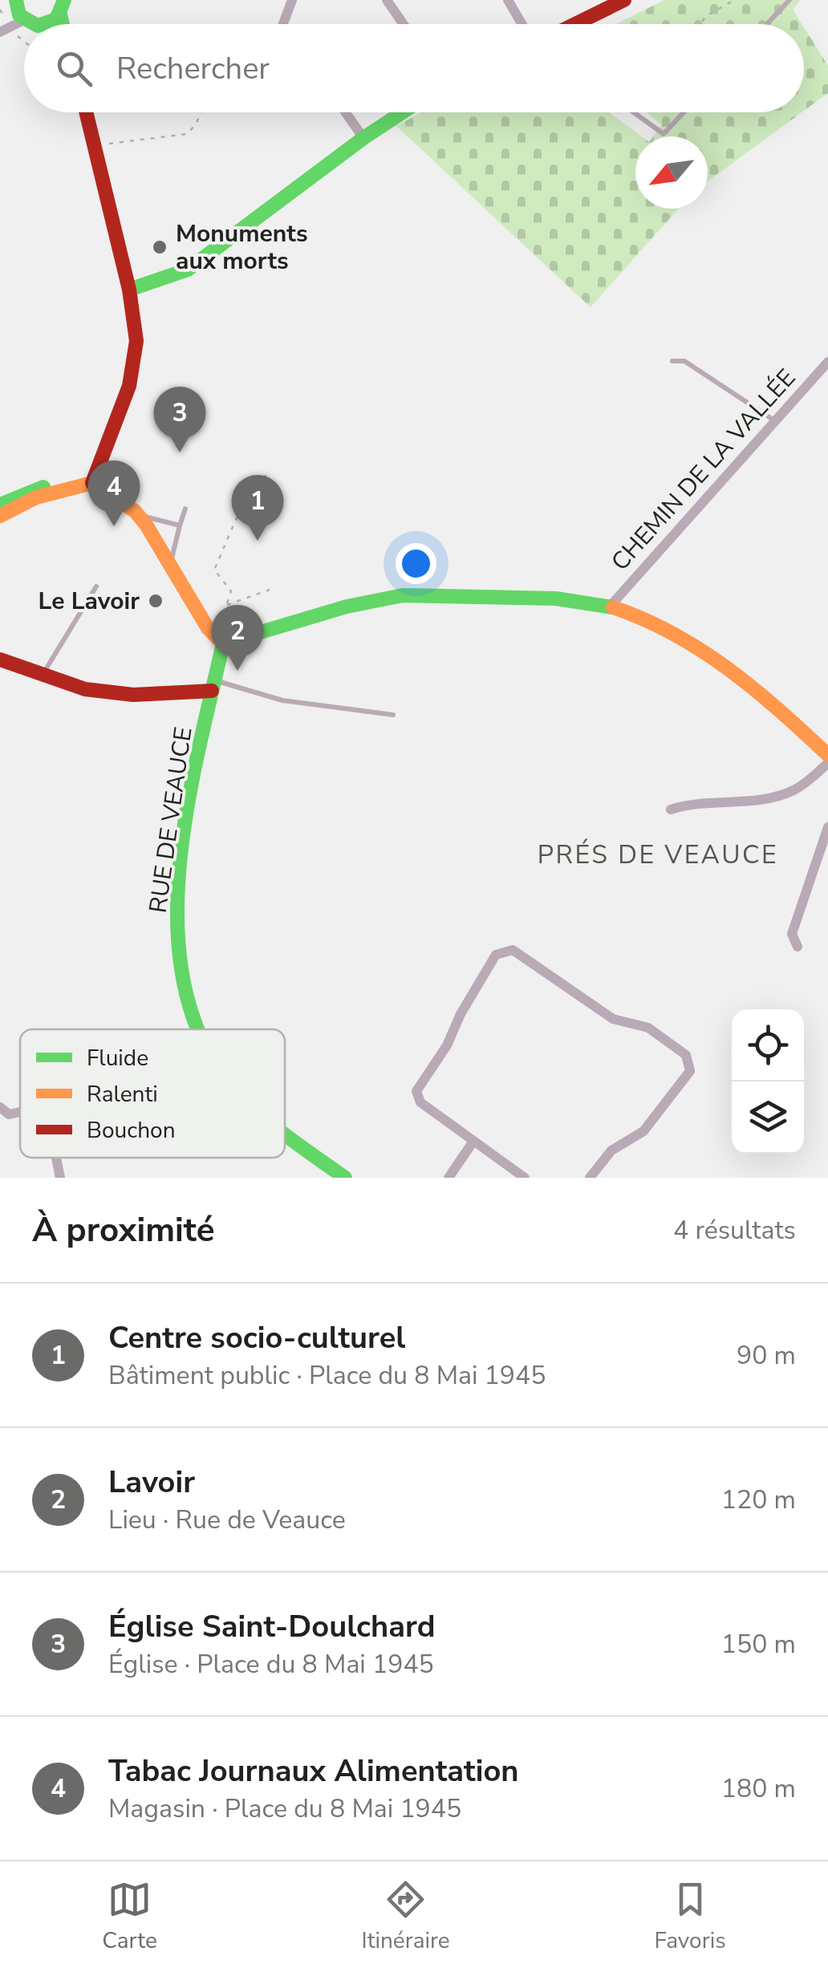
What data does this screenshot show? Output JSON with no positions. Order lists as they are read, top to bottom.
{
  "streets": {
    "street": ["CHEMIN DE LA VALLÉE", "RUE DE VEAUCE"]
  },
  "districts": ["PRÉS DE VEAUCE"],
  "places": ["Monuments aux morts", "Le Lavoir"],
  "legend": ["Fluide", "Ralenti", "Bouchon"],
  "north": "bottom left",
  "page": {
    "search": "Rechercher",
    "pins": [
      "3",
      "4",
      "1",
      "2"
    ],
    "heading": ["À proximité", "4 résultats"],
    "list": [
      {
        "mark": "1",
        "name": "Centre socio-culturel",
        "note": "Bâtiment public · Place du 8 Mai 1945",
        "value": "90 m"
      },
      {
        "mark": "2",
        "name": "Lavoir",
        "note": "Lieu · Rue de Veauce",
        "value": "120 m"
      },
      {
        "mark": "3",
        "name": "Église Saint-Doulchard",
        "note": "Église · Place du 8 Mai 1945",
        "value": "150 m"
      },
      {
        "mark": "4",
        "name": "Tabac Journaux Alimentation",
        "note": "Magasin · Place du 8 Mai 1945",
        "value": "180 m"
      }
    ],
    "nav": ["Carte", "Itinéraire", "Favoris"]
  }
}
